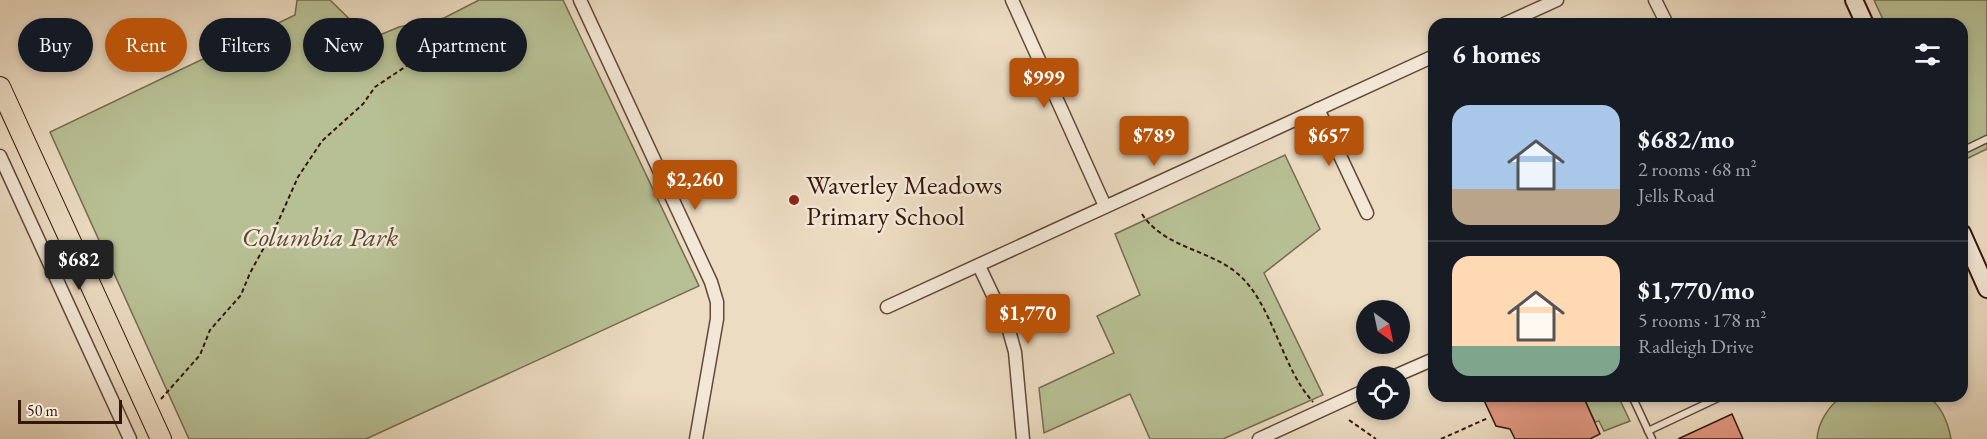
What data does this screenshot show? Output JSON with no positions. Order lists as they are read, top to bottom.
{
  "parks": ["Columbia Park"],
  "places": ["Waverley Meadows Primary School"],
  "scale_bar": "50 m",
  "north": "bottom right",
  "page": {
    "chip": [
      "Buy",
      "Rent",
      "Filters",
      "New",
      "Apartment"
    ],
    "heading": "6 homes",
    "price": [
      "$999",
      "$789",
      "$657",
      "$2,260",
      "$682",
      "$1,770"
    ],
    "list": [
      {
        "name": "$682/mo",
        "note": "2 rooms · 68 m² · Jells Road"
      },
      {
        "name": "$1,770/mo",
        "note": "5 rooms · 178 m² · Radleigh Drive"
      }
    ],
    "scale": "50 m"
  }
}
